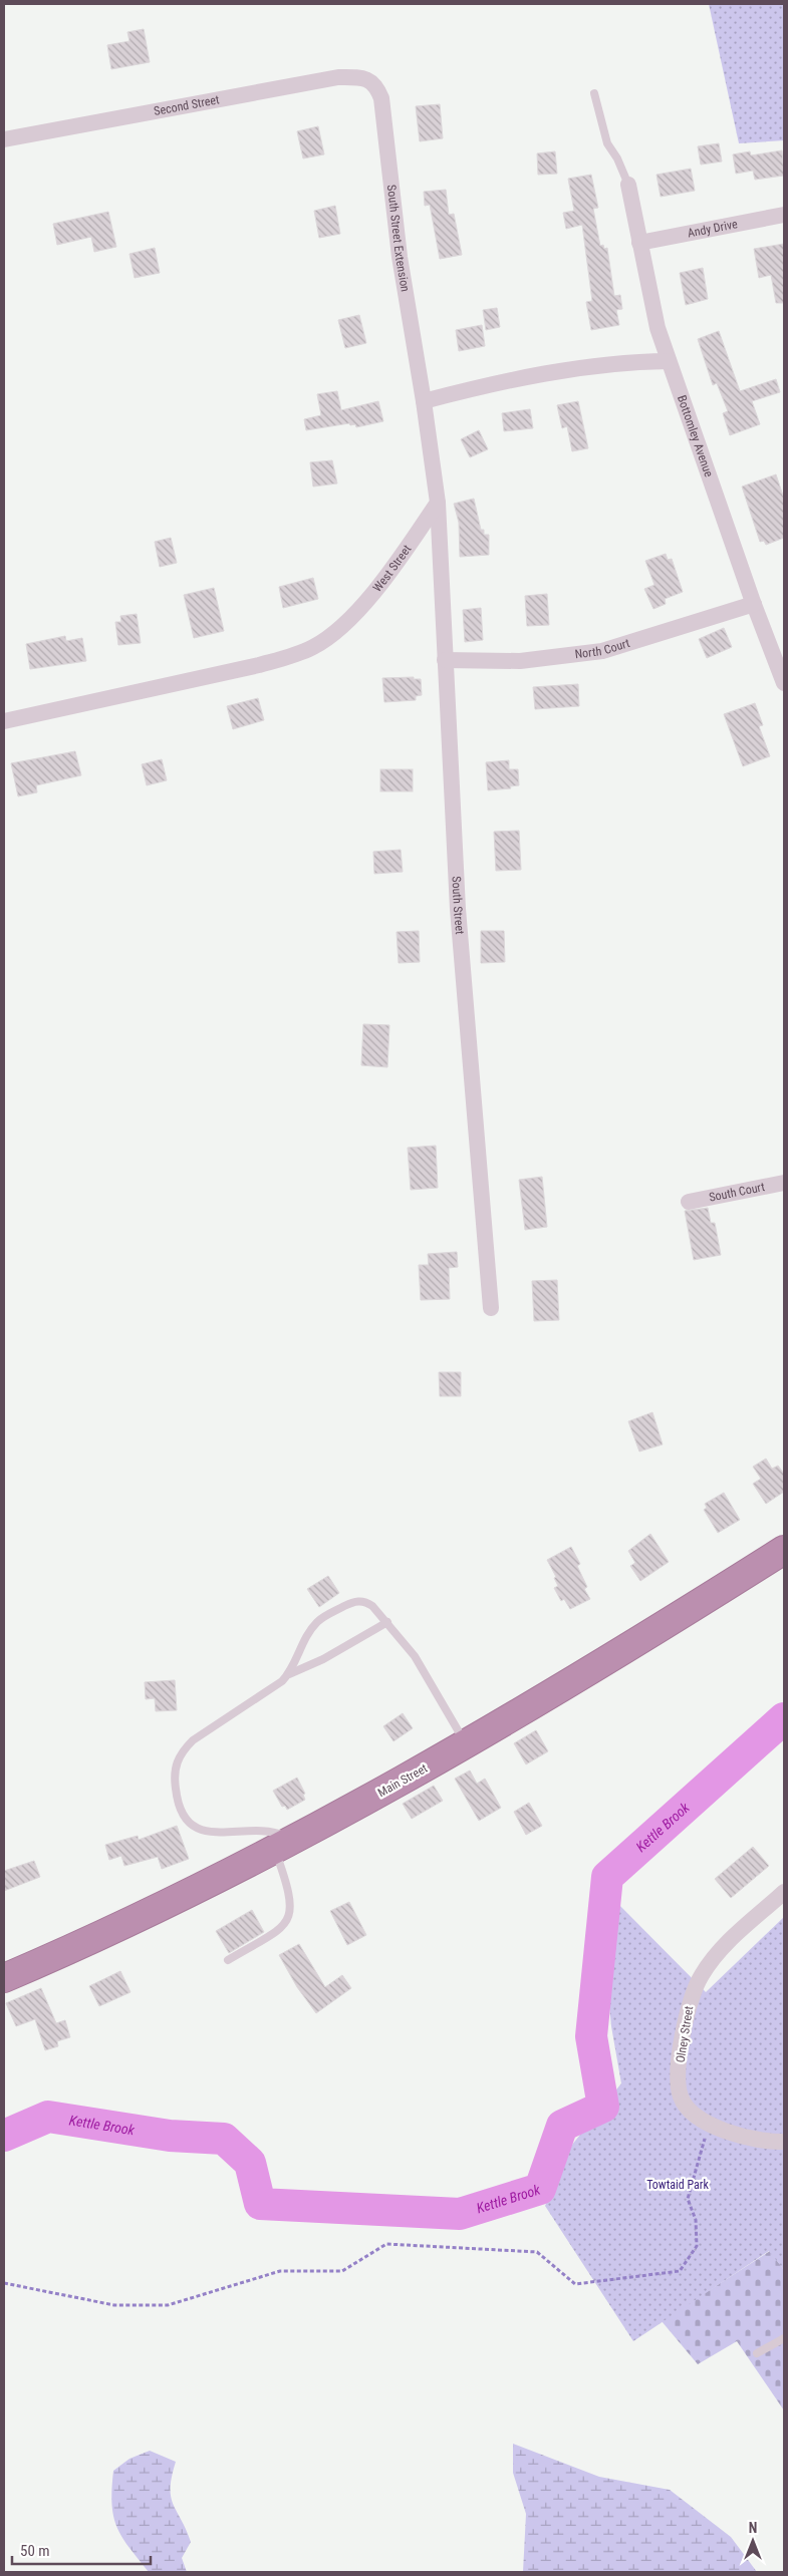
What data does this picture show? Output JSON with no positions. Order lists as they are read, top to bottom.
{
  "streets": {
    "highway": ["Main Street"],
    "street": [
      "Second Street",
      "Andy Drive",
      "South Street Extension",
      "Bottomley Avenue",
      "West Street",
      "North Court",
      "South Street",
      "South Court",
      "Olney Street"
    ]
  },
  "crossings": [
    ["Second Street", "South Street Extension"],
    ["Andy Drive", "Bottomley Avenue"],
    ["Bottomley Avenue", "North Court"],
    ["West Street", "South Street"],
    ["North Court", "South Street"]
  ],
  "water": ["Kettle Brook"],
  "parks": ["Towtaid Park"],
  "scale_bar": "50 m",
  "north": "top"
}
